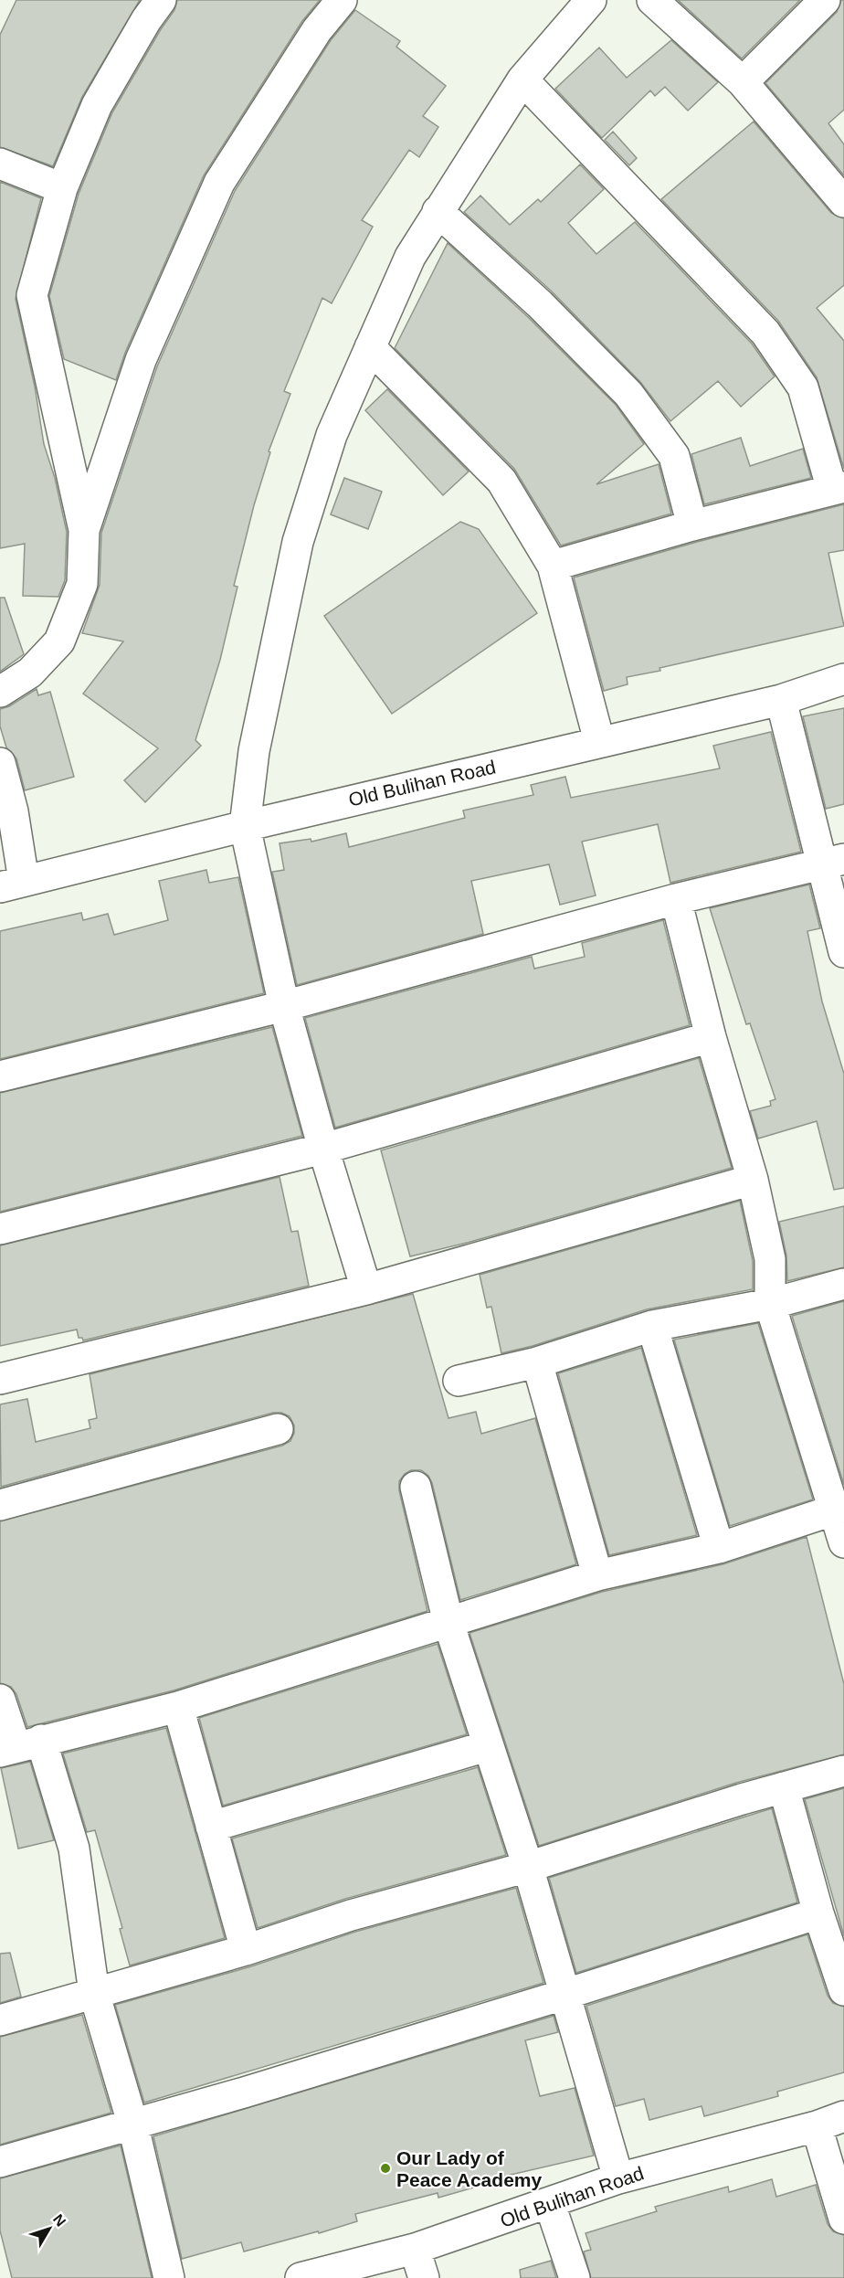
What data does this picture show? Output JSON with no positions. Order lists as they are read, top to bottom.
{
  "streets": {
    "street": ["Old Bulihan Road"]
  },
  "places": ["Our Lady of Peace Academy"],
  "north": "top right"
}
